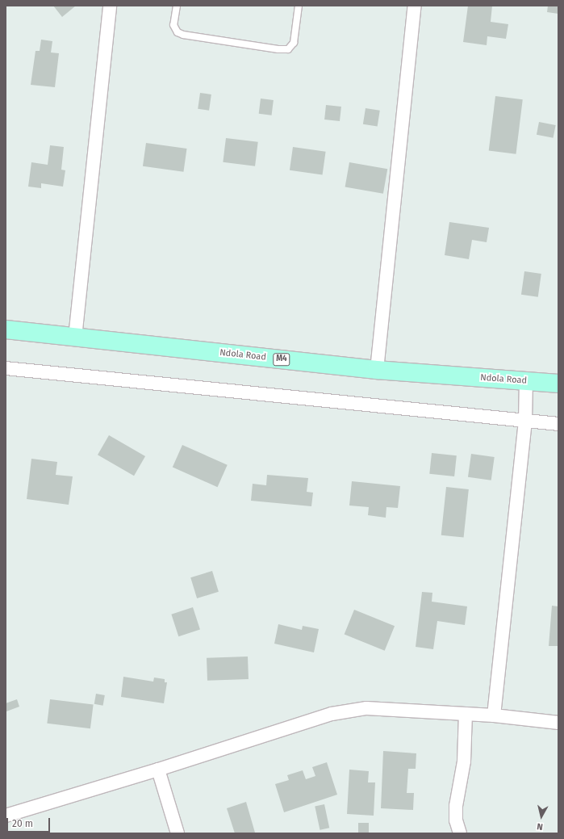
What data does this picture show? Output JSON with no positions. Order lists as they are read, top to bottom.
{
  "streets": {
    "main road": ["Ndola Road", "M4"]
  },
  "scale_bar": "20 m",
  "north": "bottom"
}
